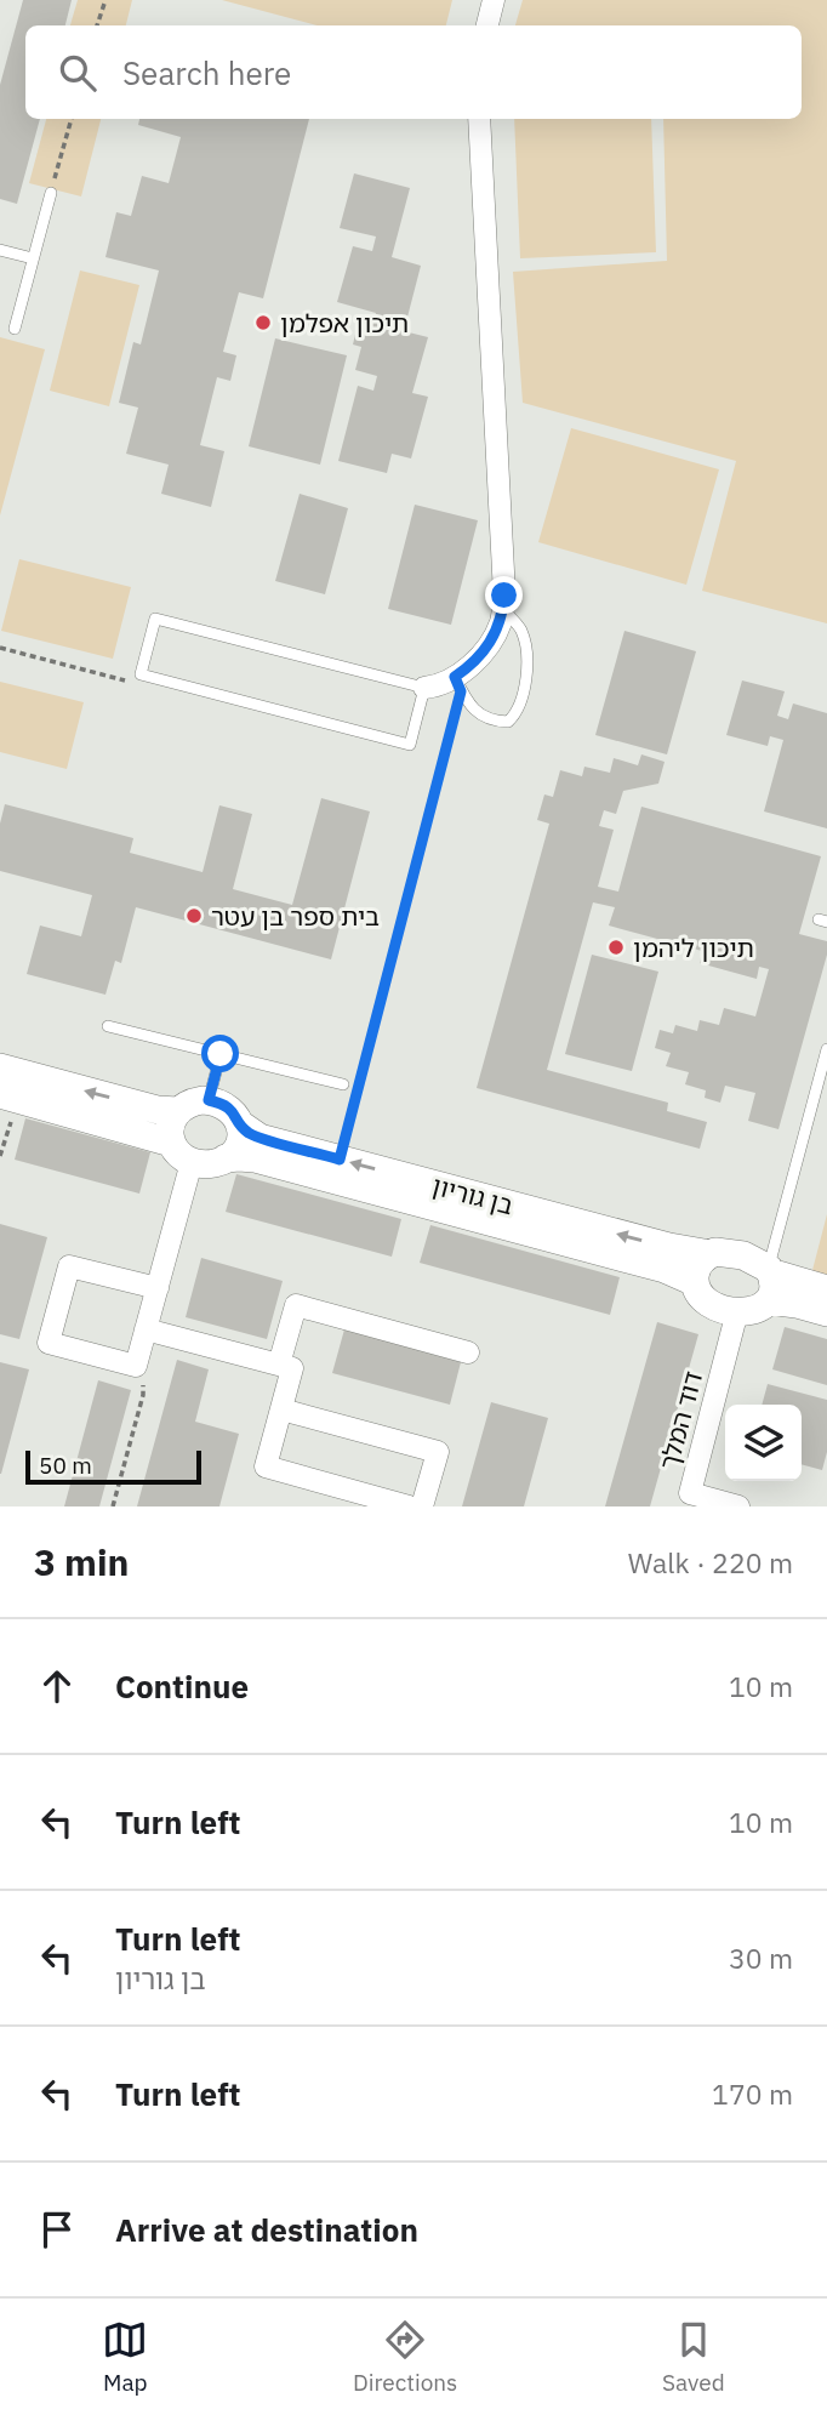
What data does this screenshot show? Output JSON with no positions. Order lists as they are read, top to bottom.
{
  "streets": {
    "street": ["בן גוריון", "דוד המלך"]
  },
  "crossings": [
    ["בן גוריון", "דוד המלך"]
  ],
  "places": ["תיכון אפלמן", "בית ספר בן עטר", "תיכון ליהמן"],
  "scale_bar": "50 m",
  "page": {
    "search": "Search here",
    "scale": "50 m",
    "heading": ["3 min", "Walk · 220 m"],
    "list": [
      ["Continue", "10 m"],
      ["Turn left", "10 m"],
      ["Turn left", "בן גוריון", "30 m"],
      ["Turn left", "170 m"],
      "Arrive at destination"
    ],
    "nav": ["Map", "Directions", "Saved"]
  }
}
